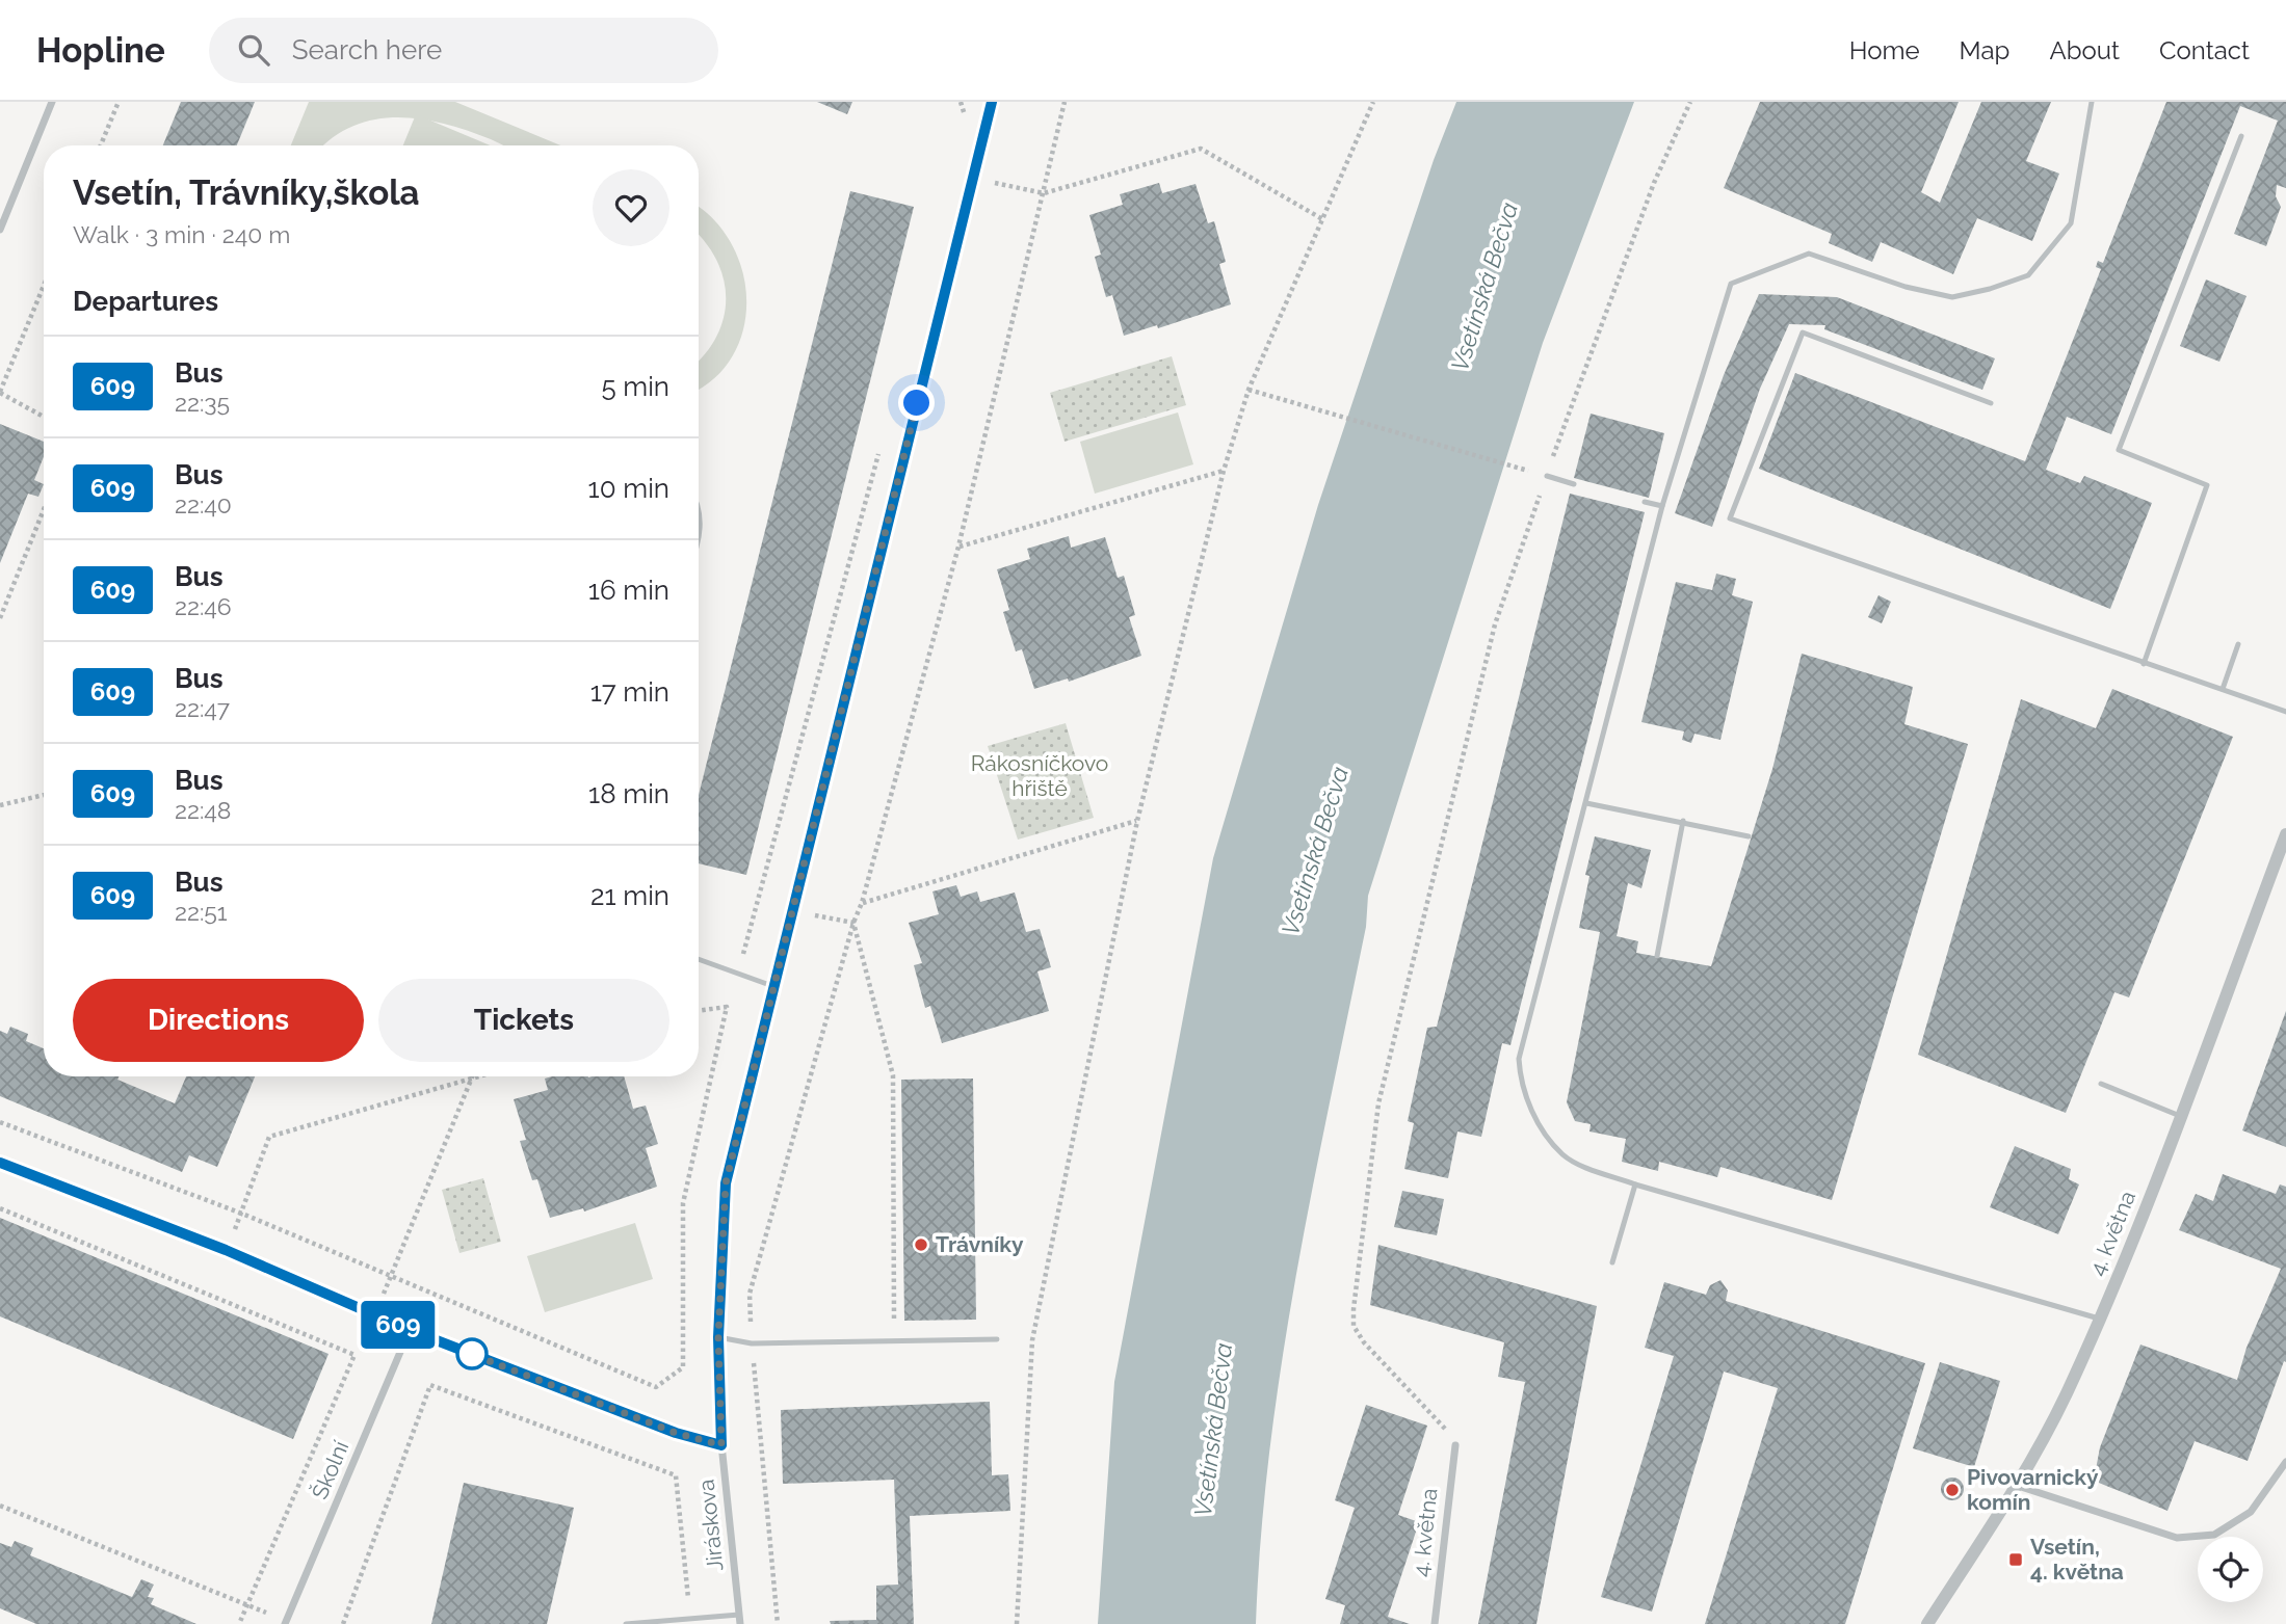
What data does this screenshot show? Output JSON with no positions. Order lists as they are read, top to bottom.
{
  "streets": {
    "street": ["4. května", "Školní", "Jiráskova"]
  },
  "water": ["Vsetínská Bečva"],
  "parks": ["Rákosníčkovo hřiště"],
  "places": {
    "other": ["Trávníky", "Pivovarnický komín"],
    "transit": ["Vsetín, 4. května"]
  },
  "lines": ["bus line 609"],
  "page": {
    "header": "Hopline",
    "search": "Search here",
    "nav": [
      "Home",
      "Map",
      "About",
      "Contact"
    ],
    "on_map": "609",
    "heading": [
      ["Vsetín, Trávníky,škola", "Walk · 3 min · 240 m"],
      "Departures"
    ],
    "list": [
      {
        "mark": "609",
        "name": "Bus",
        "note": "22:35",
        "value": "5 min"
      },
      {
        "mark": "609",
        "name": "Bus",
        "note": "22:40",
        "value": "10 min"
      },
      {
        "mark": "609",
        "name": "Bus",
        "note": "22:46",
        "value": "16 min"
      },
      {
        "mark": "609",
        "name": "Bus",
        "note": "22:47",
        "value": "17 min"
      },
      {
        "mark": "609",
        "name": "Bus",
        "note": "22:48",
        "value": "18 min"
      },
      {
        "mark": "609",
        "name": "Bus",
        "note": "22:51",
        "value": "21 min"
      }
    ],
    "buttons": ["Directions", "Tickets"]
  }
}
